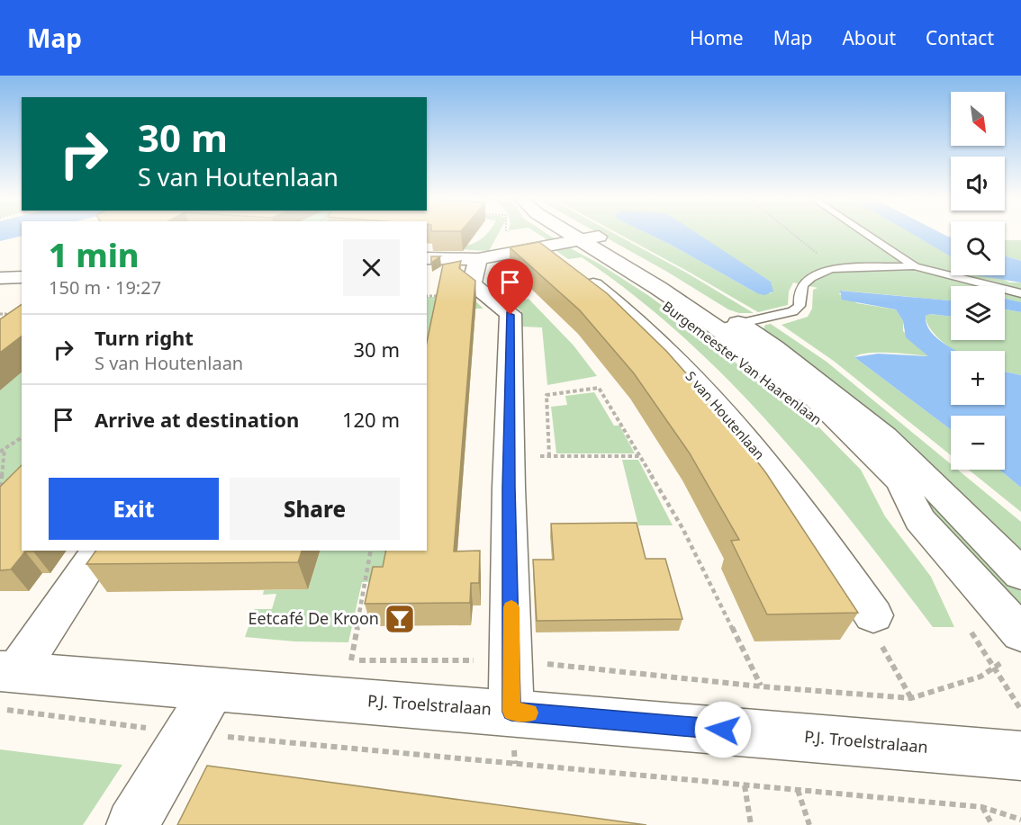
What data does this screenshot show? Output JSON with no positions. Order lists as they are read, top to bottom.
{
  "streets": {
    "street": ["Burgemeester Van Haarenlaan", "S van Houtenlaan", "P.J. Troelstralaan"]
  },
  "places": {
    "bar": ["Eetcafé De Kroon"]
  },
  "north": "bottom right",
  "page": {
    "header": "Map",
    "nav": [
      "Home",
      "Map",
      "About",
      "Contact"
    ],
    "map_buttons": ["+", "−"],
    "turn": ["30 m", "S van Houtenlaan"],
    "heading": ["1 min", "150 m · 19:27"],
    "list": [
      {
        "name": "Turn right",
        "note": "S van Houtenlaan",
        "value": "30 m"
      },
      {
        "name": "Arrive at destination",
        "value": "120 m"
      }
    ],
    "buttons": ["Exit", "Share"]
  }
}
